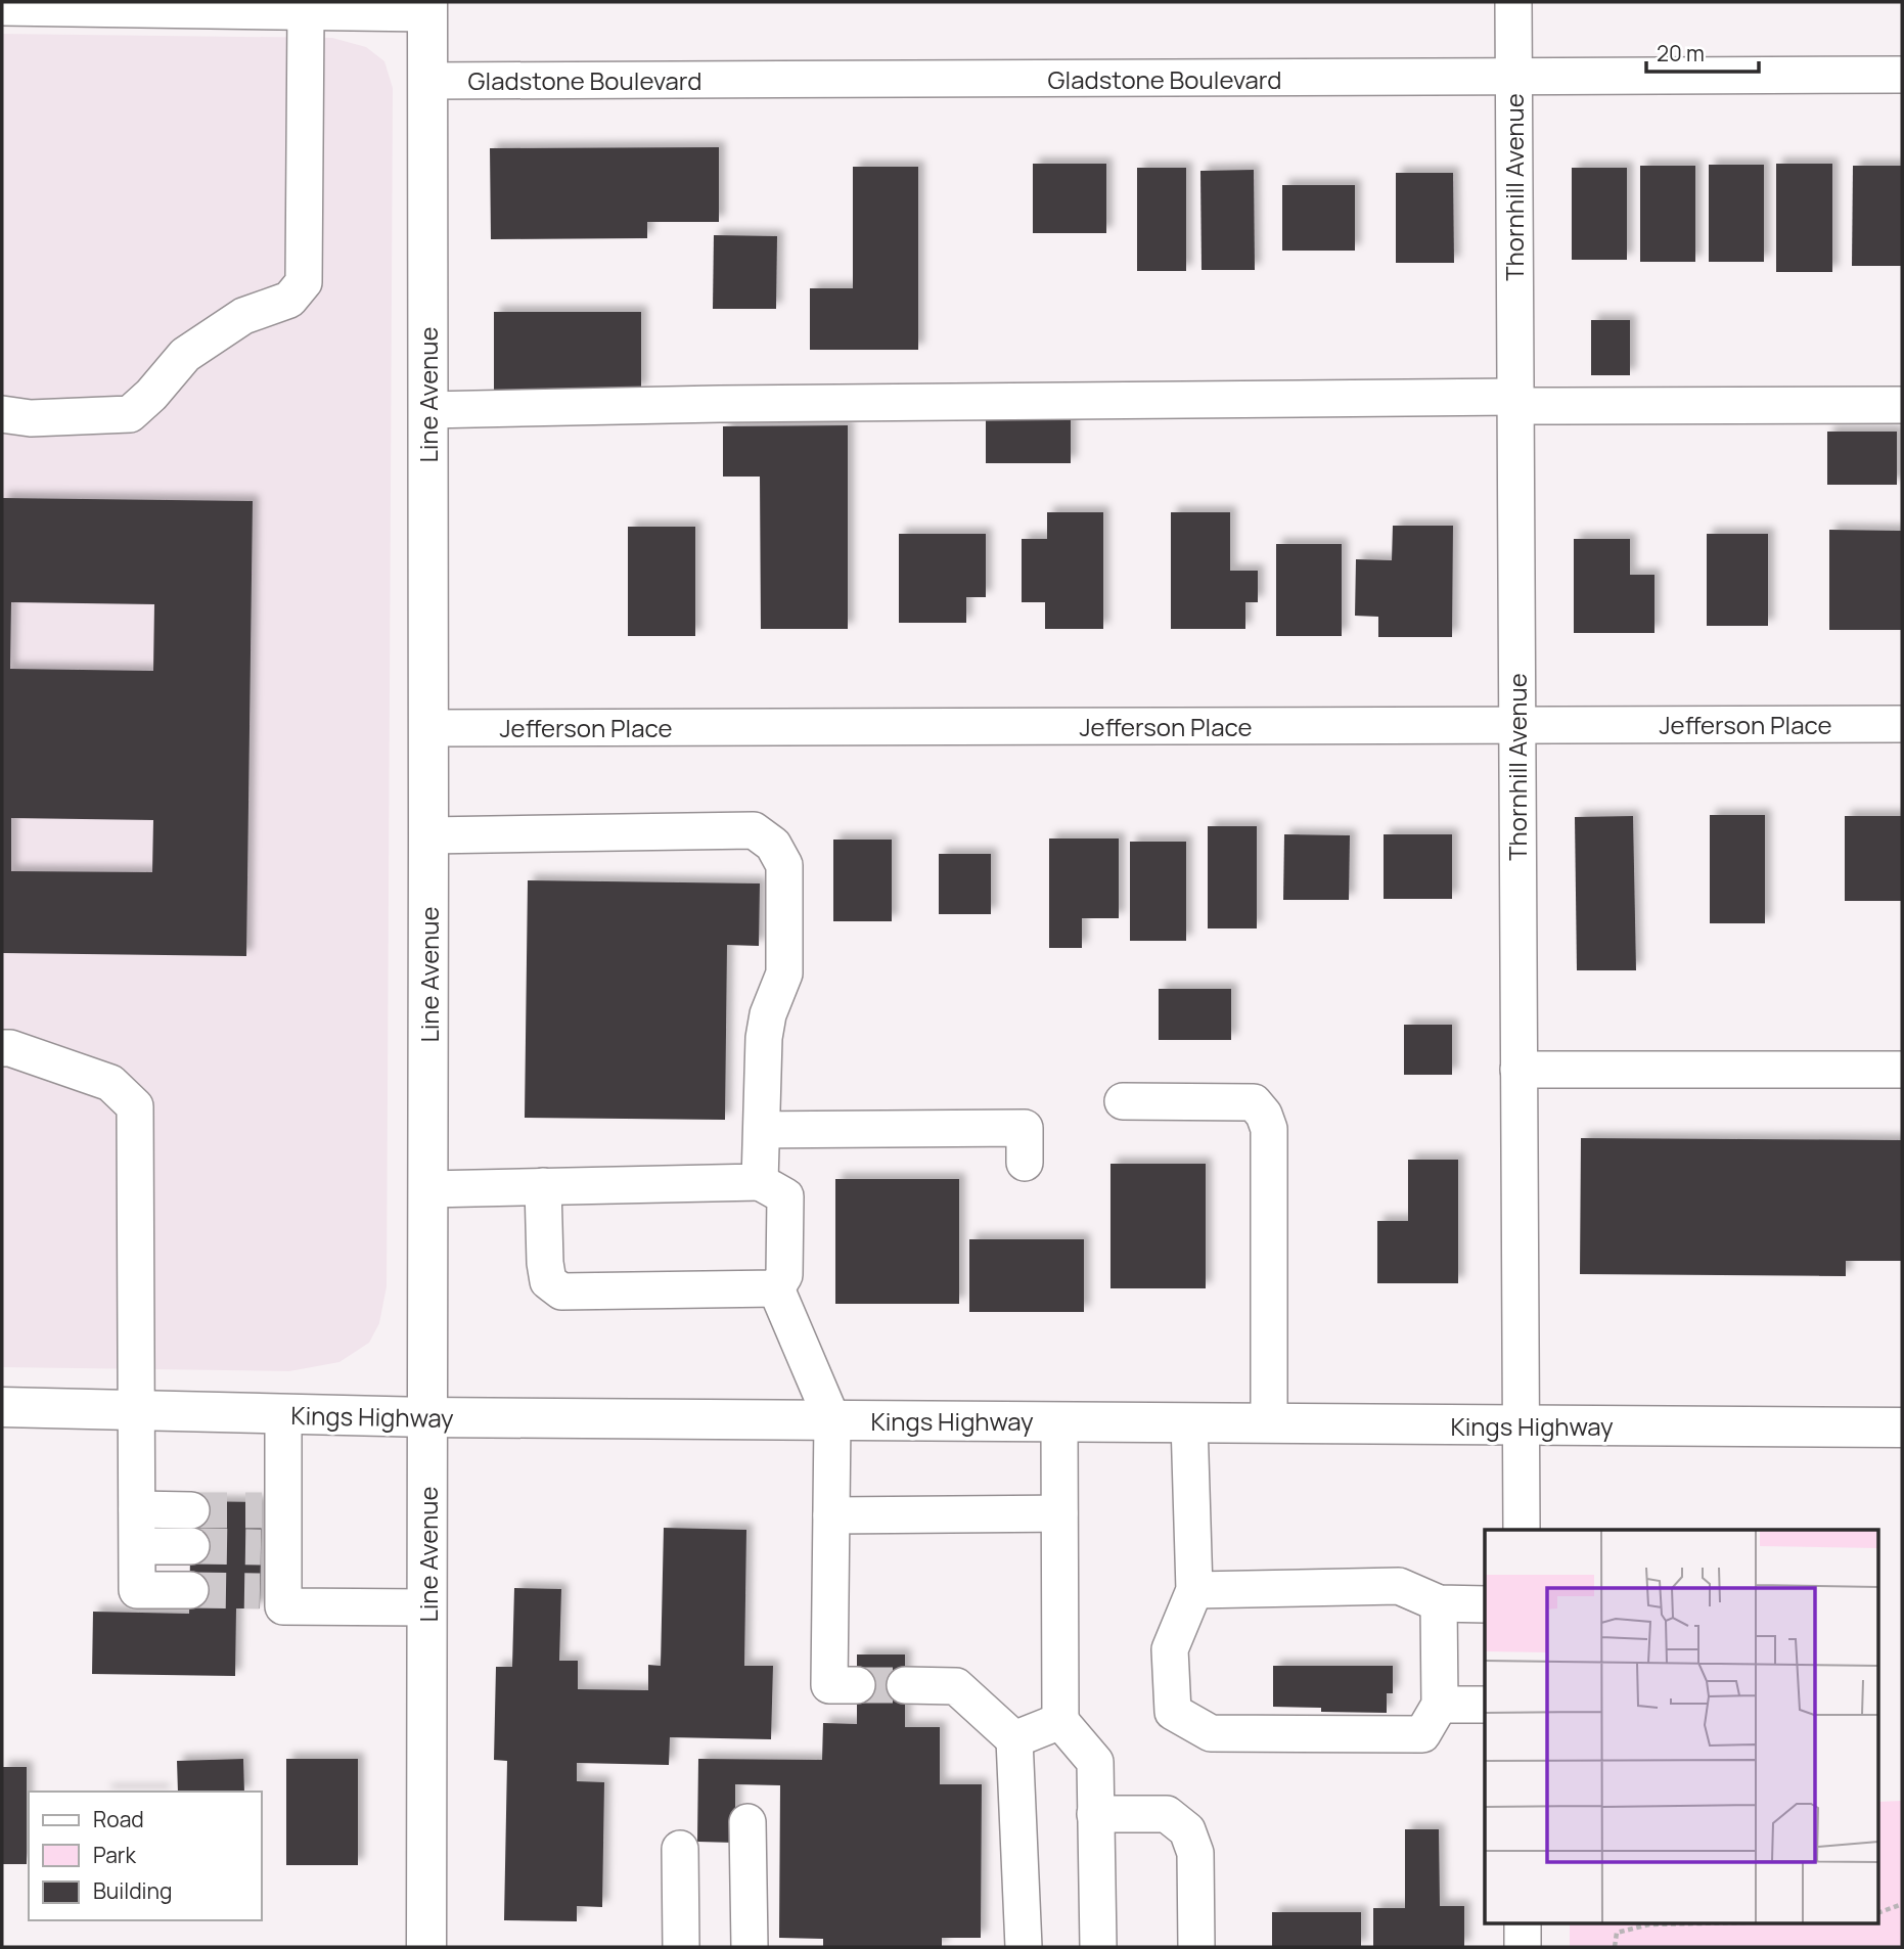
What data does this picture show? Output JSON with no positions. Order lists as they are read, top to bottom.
{
  "streets": {
    "main road": ["Line Avenue", "Kings Highway"],
    "street": ["Gladstone Boulevard", "Thornhill Avenue", "Jefferson Place"]
  },
  "crossings": [
    ["Gladstone Boulevard", "Thornhill Avenue"],
    ["Gladstone Boulevard", "Line Avenue"],
    ["Thornhill Avenue", "Jefferson Place"],
    ["Thornhill Avenue", "Kings Highway"],
    ["Line Avenue", "Jefferson Place"],
    ["Line Avenue", "Kings Highway"]
  ],
  "legend": ["Road", "Park", "Building"],
  "scale_bar": "20 m"
}
